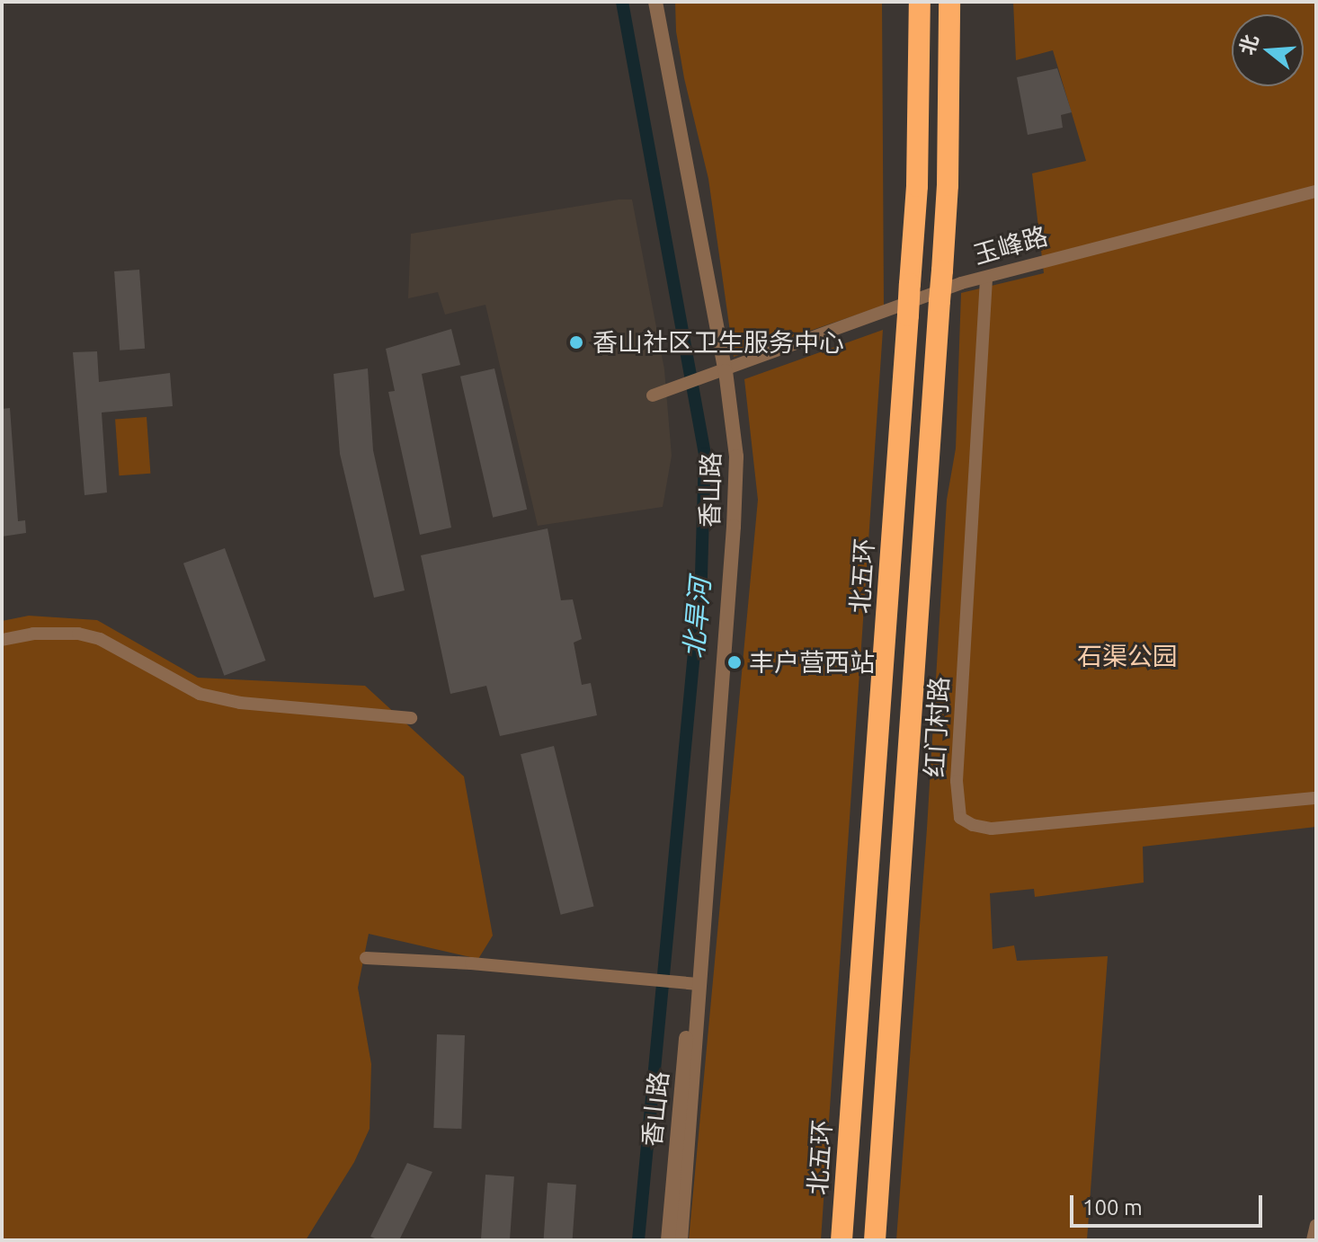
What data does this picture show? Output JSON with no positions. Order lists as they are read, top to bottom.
{
  "streets": {
    "highway": ["北五环"],
    "street": ["玉峰路", "香山路", "红门村路"]
  },
  "crossings": [
    ["玉峰路", "香山路"],
    ["玉峰路", "红门村路"]
  ],
  "water": ["北旱河"],
  "parks": ["石渠公园"],
  "places": ["香山社区卫生服务中心", "丰户营西站"],
  "scale_bar": "100 m",
  "north": "left"
}
